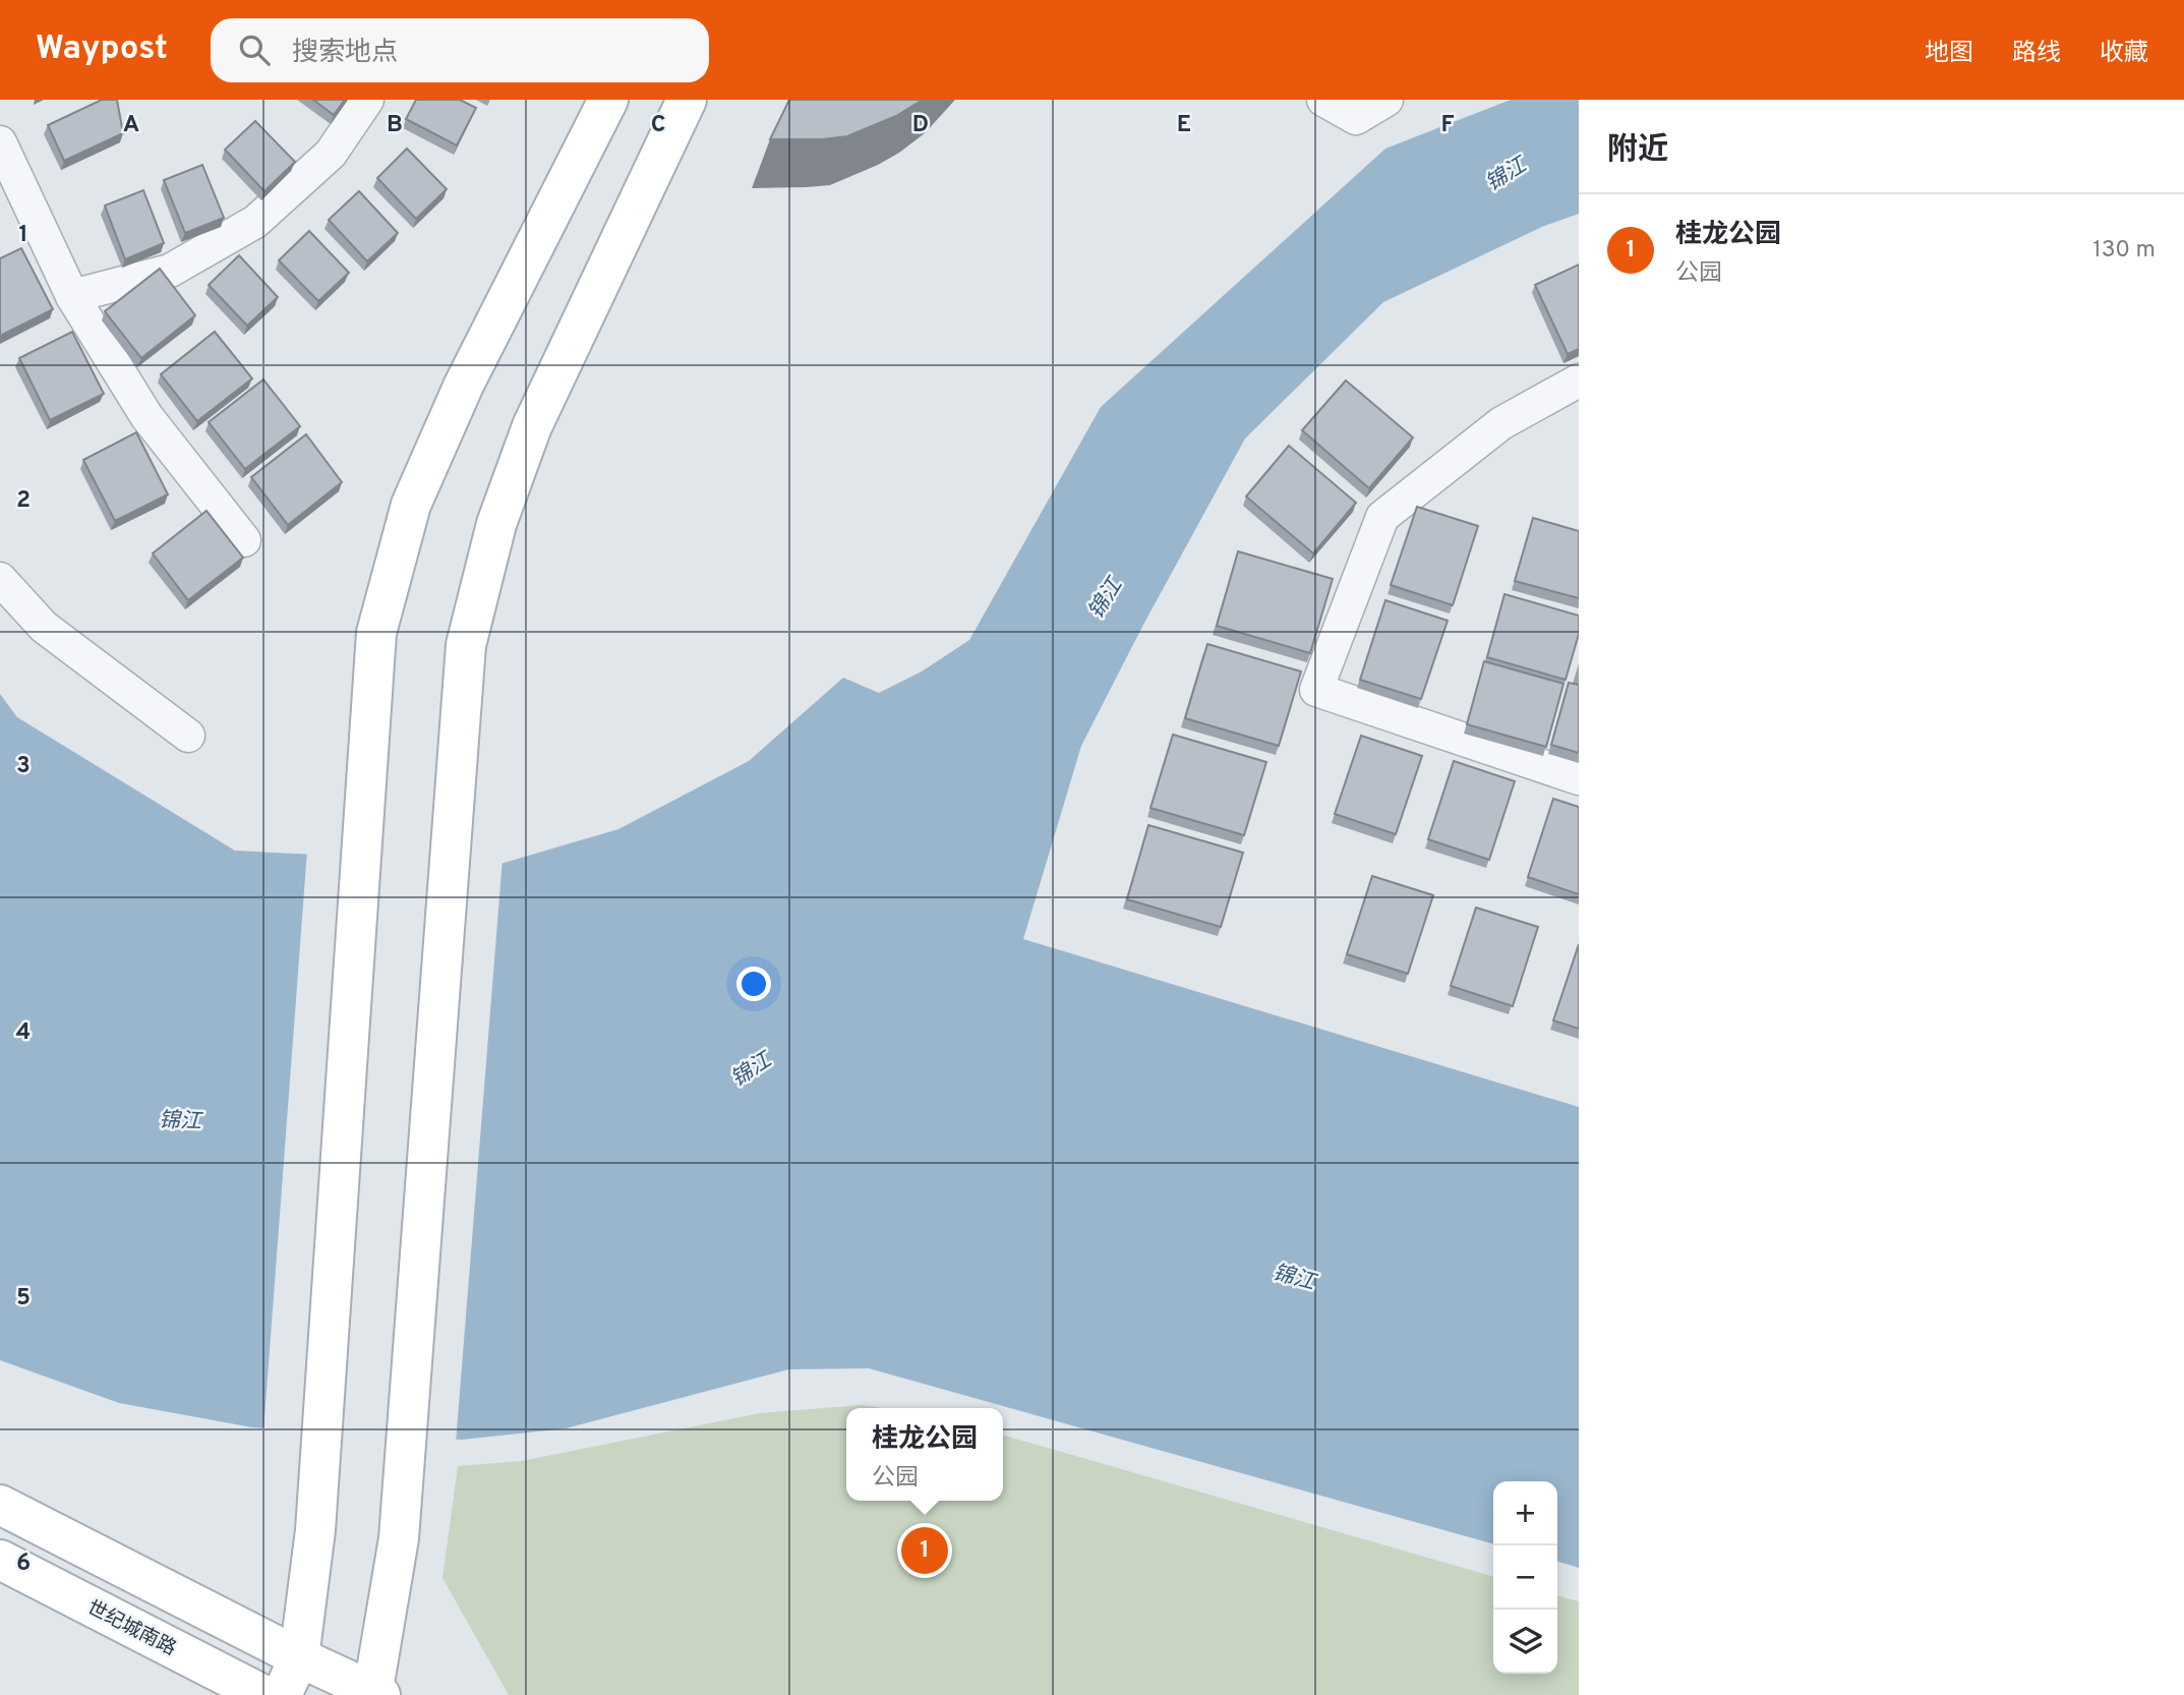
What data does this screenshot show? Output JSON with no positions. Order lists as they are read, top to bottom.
{
  "streets": {
    "main road": ["世纪城南路"]
  },
  "water": ["锦江"],
  "page": {
    "header": "Waypost",
    "search": "搜索地点",
    "nav": ["地图", "路线", "收藏"],
    "heading": "附近",
    "list": [
      {
        "mark": "1",
        "name": "桂龙公园",
        "note": "公园",
        "value": "130 m"
      }
    ],
    "popup": ["桂龙公园", "公园"],
    "map_buttons": ["+", "−"],
    "pins": "1"
  },
  "grid": {
    "columns": [
      "A",
      "B",
      "C",
      "D",
      "E",
      "F"
    ],
    "rows": [
      "1",
      "2",
      "3",
      "4",
      "5",
      "6"
    ]
  }
}
